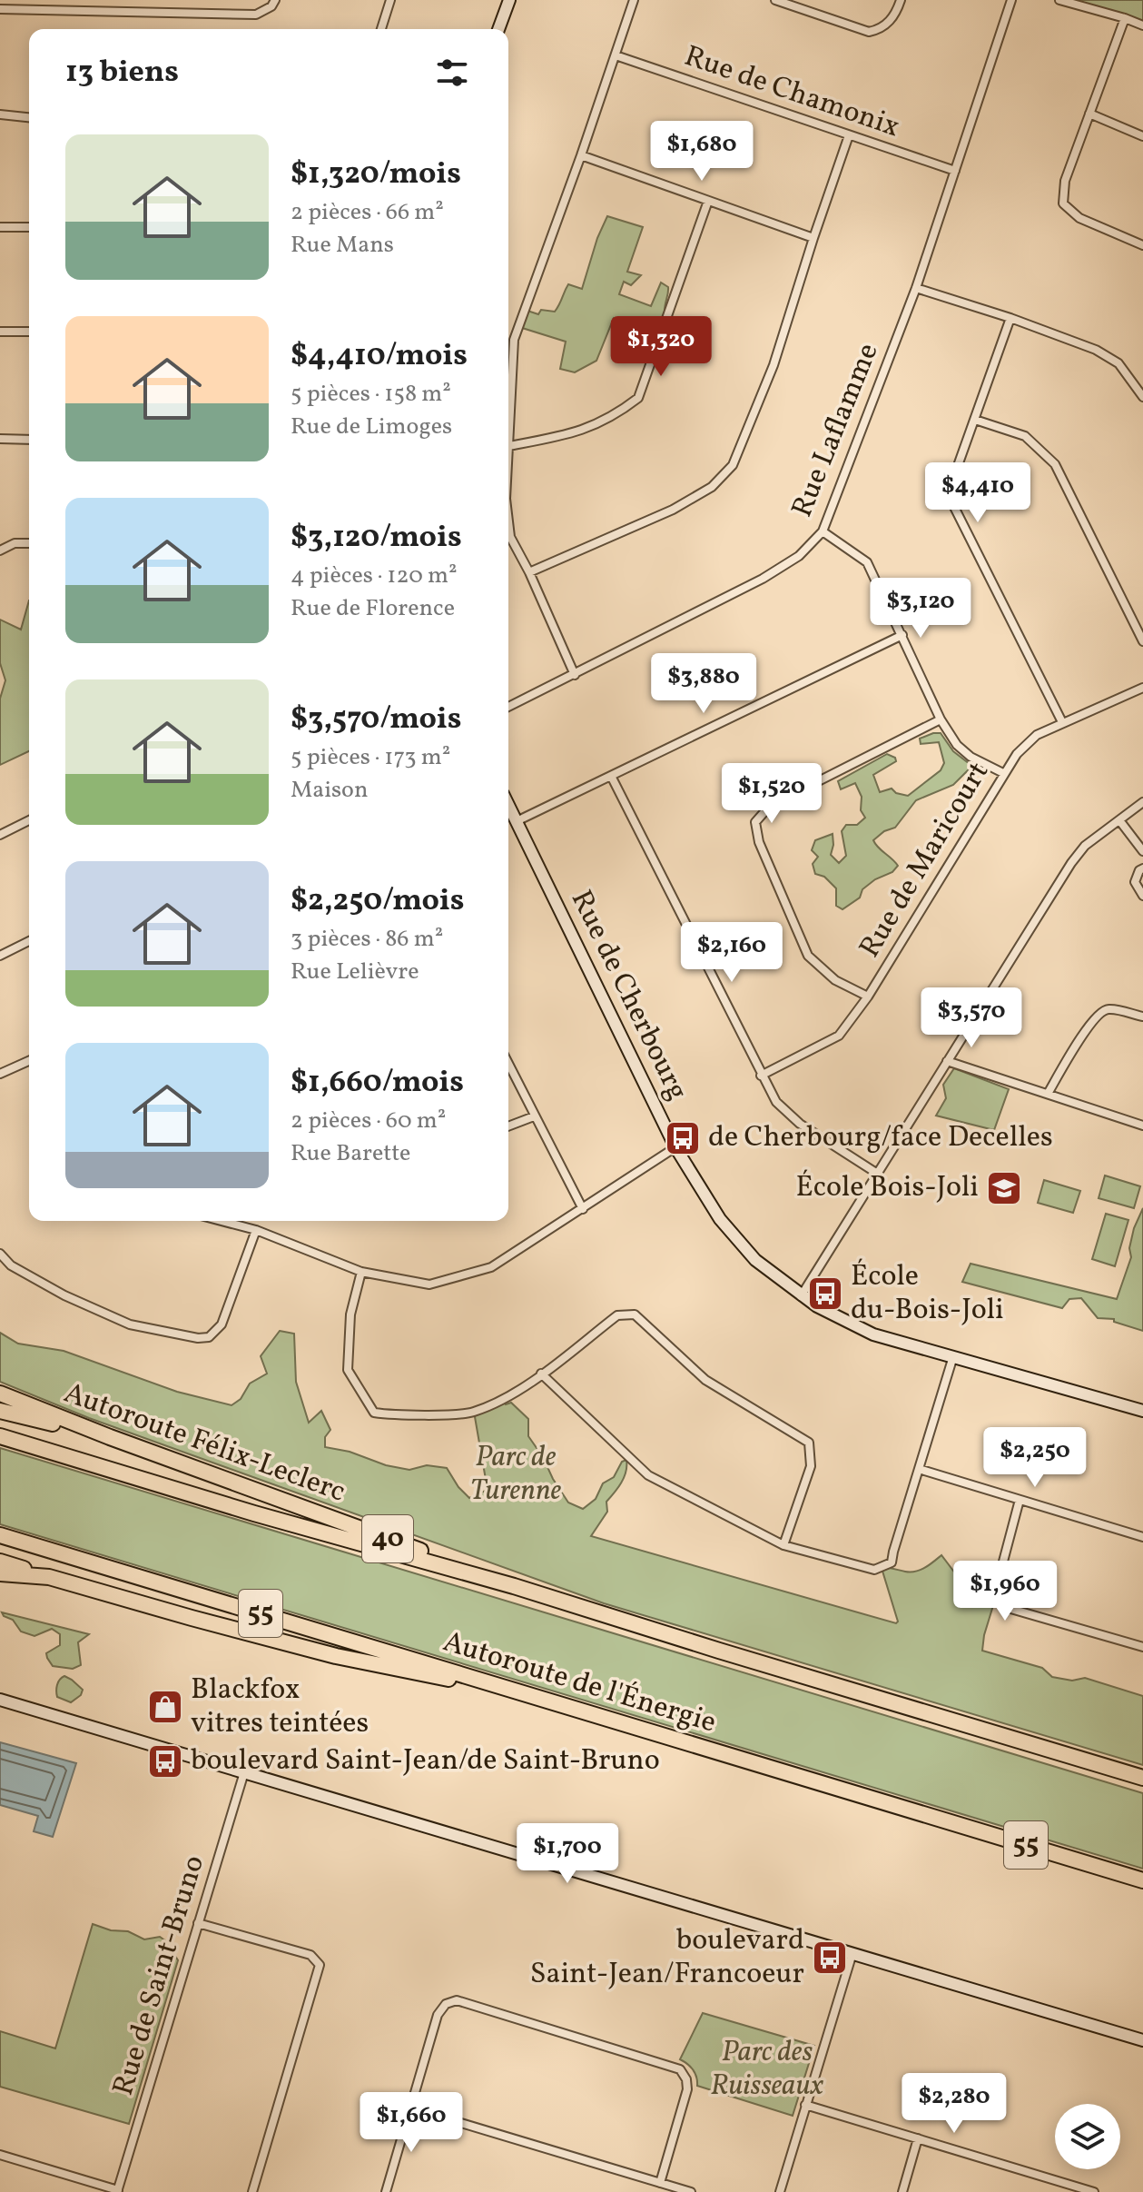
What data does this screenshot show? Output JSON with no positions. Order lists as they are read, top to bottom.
{
  "streets": {
    "highway": [
      "Autoroute Félix-Leclerc",
      "40",
      "55",
      "Autoroute de l'Énergie"
    ],
    "street": [
      "Rue de Chamonix",
      "Rue Laflamme",
      "Rue de Maricourt",
      "Rue de Cherbourg",
      "Rue de Saint-Bruno"
    ]
  },
  "crossings": [
    ["Rue de Chamonix", "Rue Laflamme"]
  ],
  "parks": ["Parc de Turenne", "Parc des Ruisseaux"],
  "places": {
    "bus stop": [
      "de Cherbourg/face Decelles",
      "École du-Bois-Joli",
      "boulevard Saint-Jean/de Saint-Bruno",
      "boulevard Saint-Jean/Francoeur"
    ],
    "school or university": ["École Bois-Joli"],
    "shop": ["Blackfox vitres teintées"]
  },
  "page": {
    "heading": "13 biens",
    "list": [
      {
        "name": "$1,320/mois",
        "note": "2 pièces · 66 m² · Rue Mans"
      },
      {
        "name": "$4,410/mois",
        "note": "5 pièces · 158 m² · Rue de Limoges"
      },
      {
        "name": "$3,120/mois",
        "note": "4 pièces · 120 m² · Rue de Florence"
      },
      {
        "name": "$3,570/mois",
        "note": "5 pièces · 173 m² · Maison"
      },
      {
        "name": "$2,250/mois",
        "note": "3 pièces · 86 m² · Rue Lelièvre"
      },
      {
        "name": "$1,660/mois",
        "note": "2 pièces · 60 m² · Rue Barette"
      }
    ],
    "price": [
      "$1,680",
      "$1,320",
      "$4,410",
      "$3,120",
      "$3,880",
      "$1,520",
      "$2,160",
      "$3,570",
      "$2,250",
      "$1,960",
      "$1,700",
      "$2,280",
      "$1,660"
    ]
  }
}
